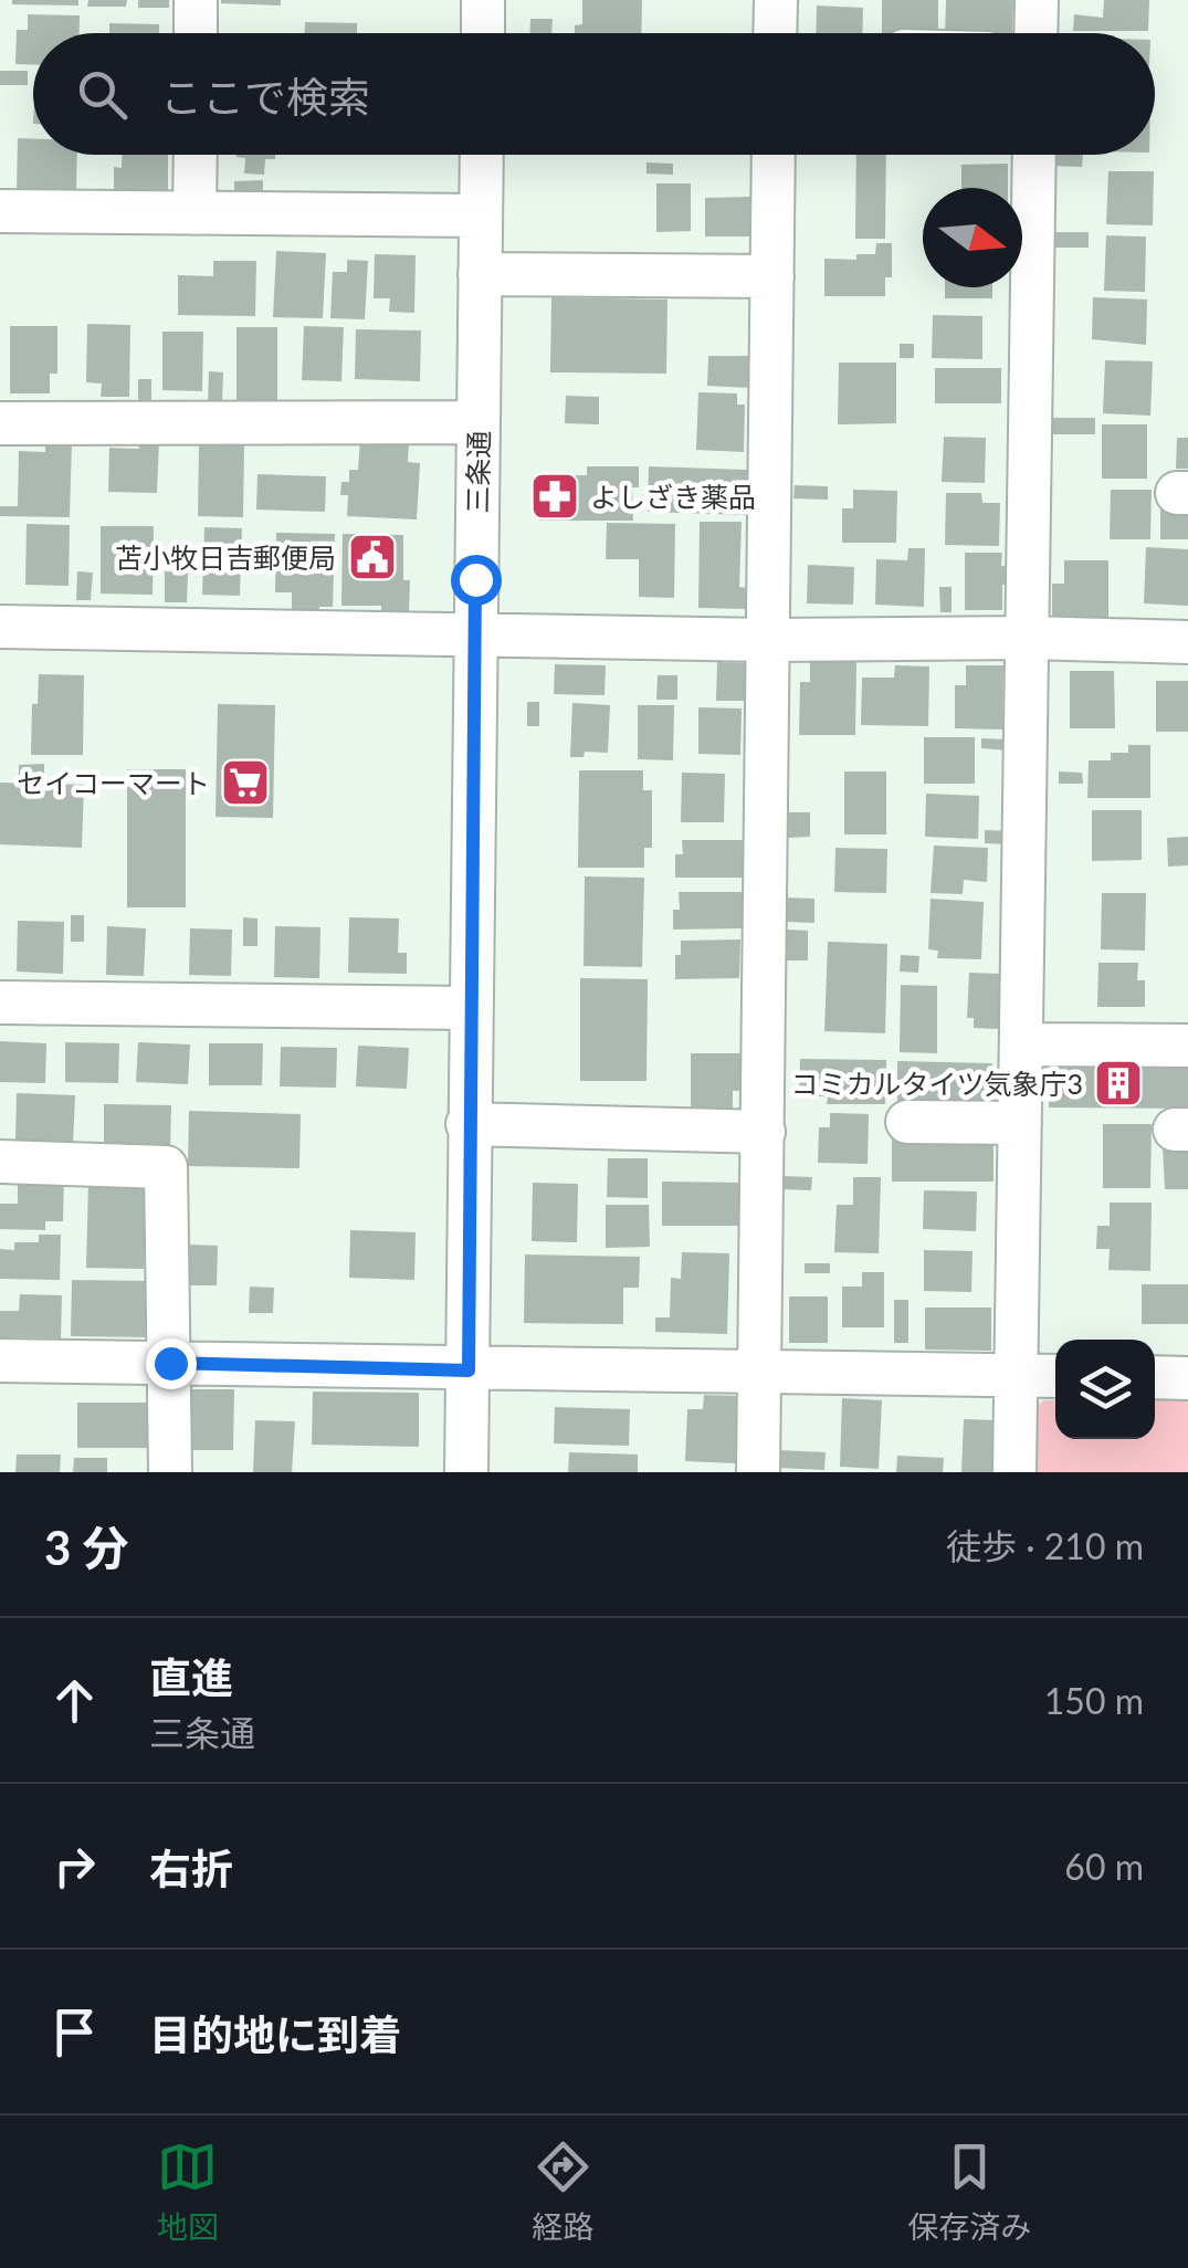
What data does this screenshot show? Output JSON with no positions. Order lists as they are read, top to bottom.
{
  "streets": {
    "street": ["三条通"]
  },
  "places": {
    "pharmacy": ["よしざき薬品"],
    "public building": ["苫小牧日吉郵便局"],
    "supermarket": ["セイコーマート"],
    "building": ["コミカルタイツ気象庁3"]
  },
  "north": "right",
  "page": {
    "search": "ここで検索",
    "heading": ["3 分", "徒歩 · 210 m"],
    "list": [
      ["直進", "三条通", "150 m"],
      ["右折", "60 m"],
      "目的地に到着"
    ],
    "nav": ["地図", "経路", "保存済み"]
  }
}
